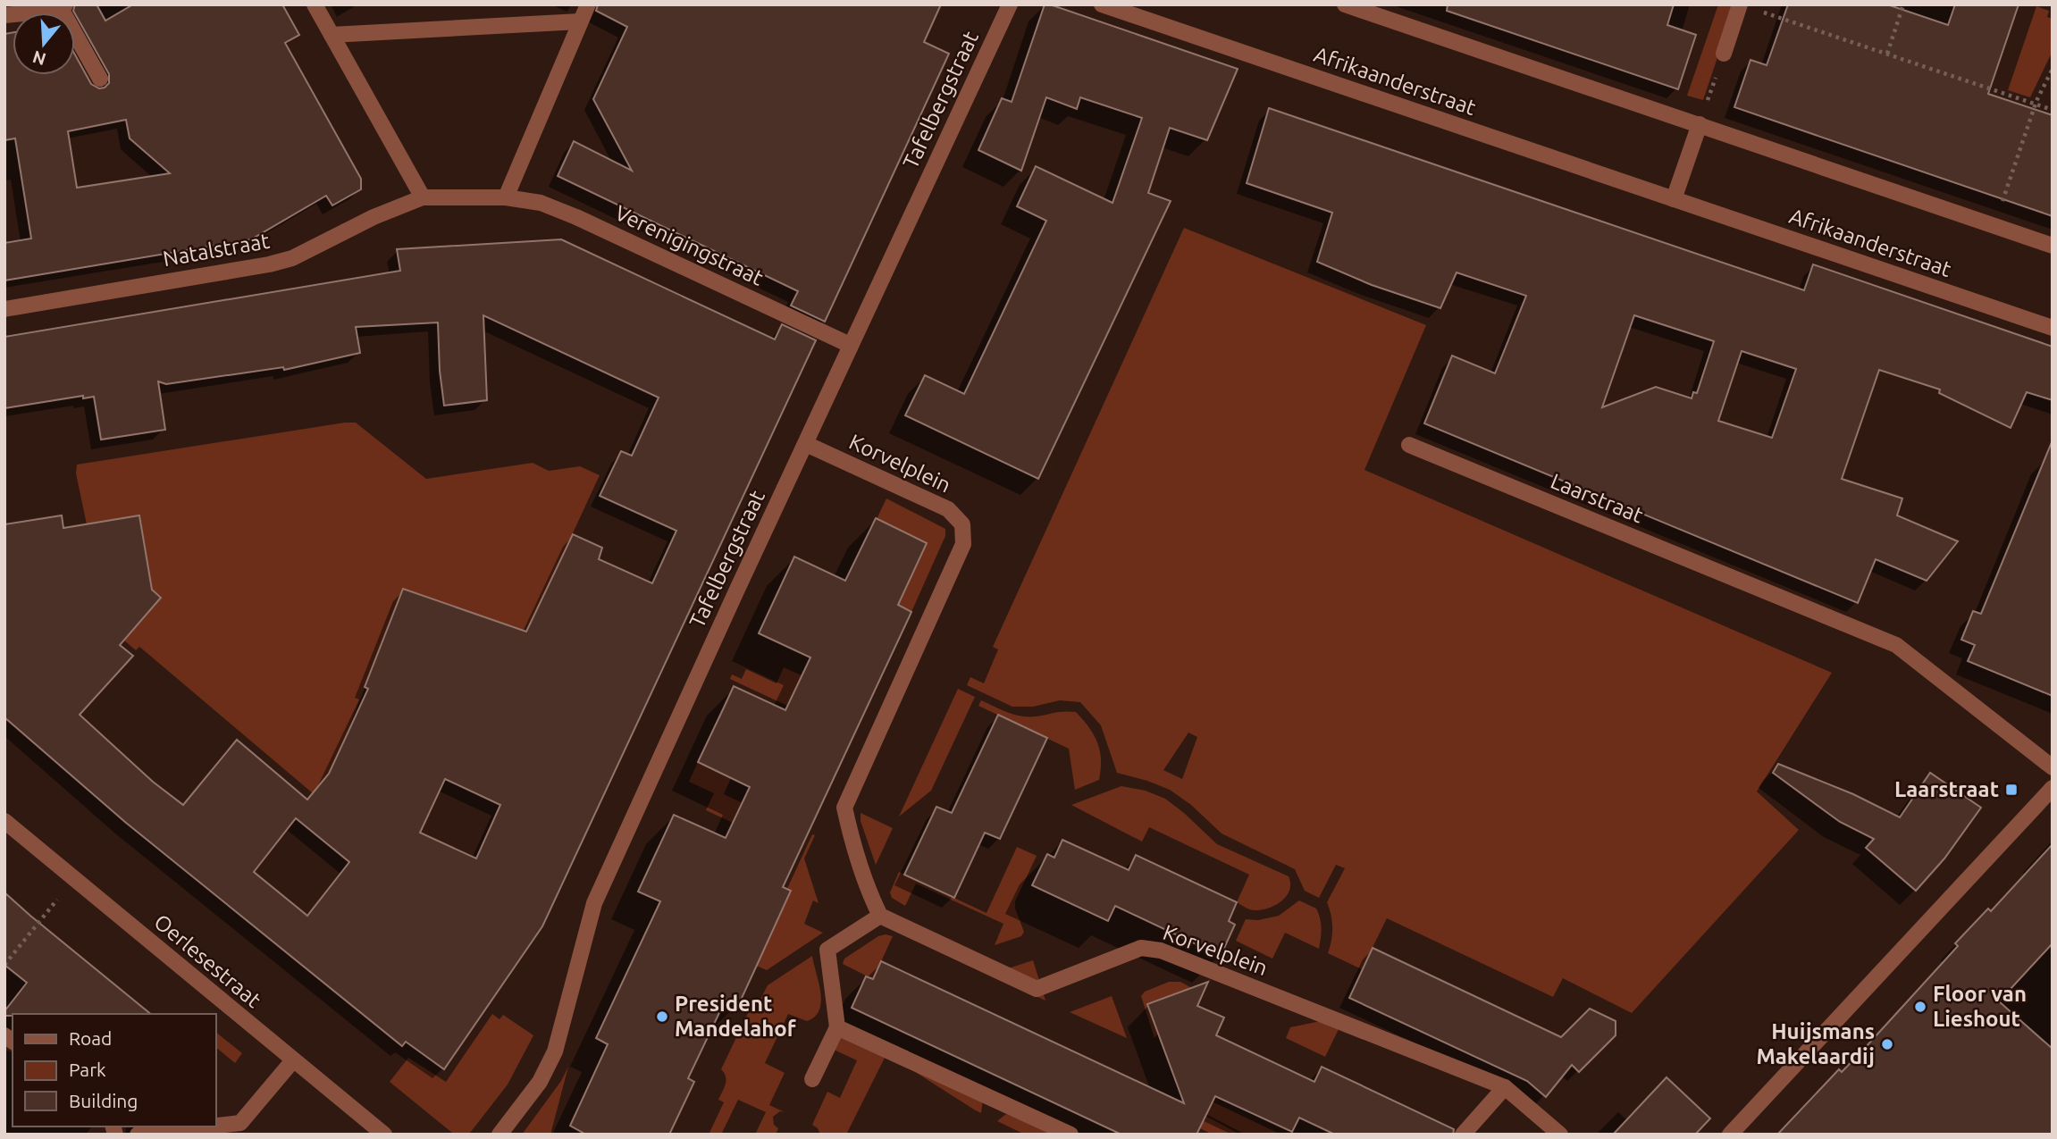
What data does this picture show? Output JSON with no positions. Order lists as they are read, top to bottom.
{
  "streets": {
    "street": [
      "Afrikaanderstraat",
      "Tafelbergstraat",
      "Verenigingstraat",
      "Natalstraat",
      "Korvelplein",
      "Laarstraat",
      "Oerlesestraat"
    ]
  },
  "crossings": [
    ["Tafelbergstraat", "Verenigingstraat"],
    ["Tafelbergstraat", "Korvelplein"],
    ["Verenigingstraat", "Natalstraat"]
  ],
  "places": {
    "transit": ["Laarstraat"],
    "other": ["Floor van Lieshout", "President Mandelahof", "Huijsmans Makelaardij"]
  },
  "legend": ["Road", "Park", "Building"],
  "north": "bottom"
}
